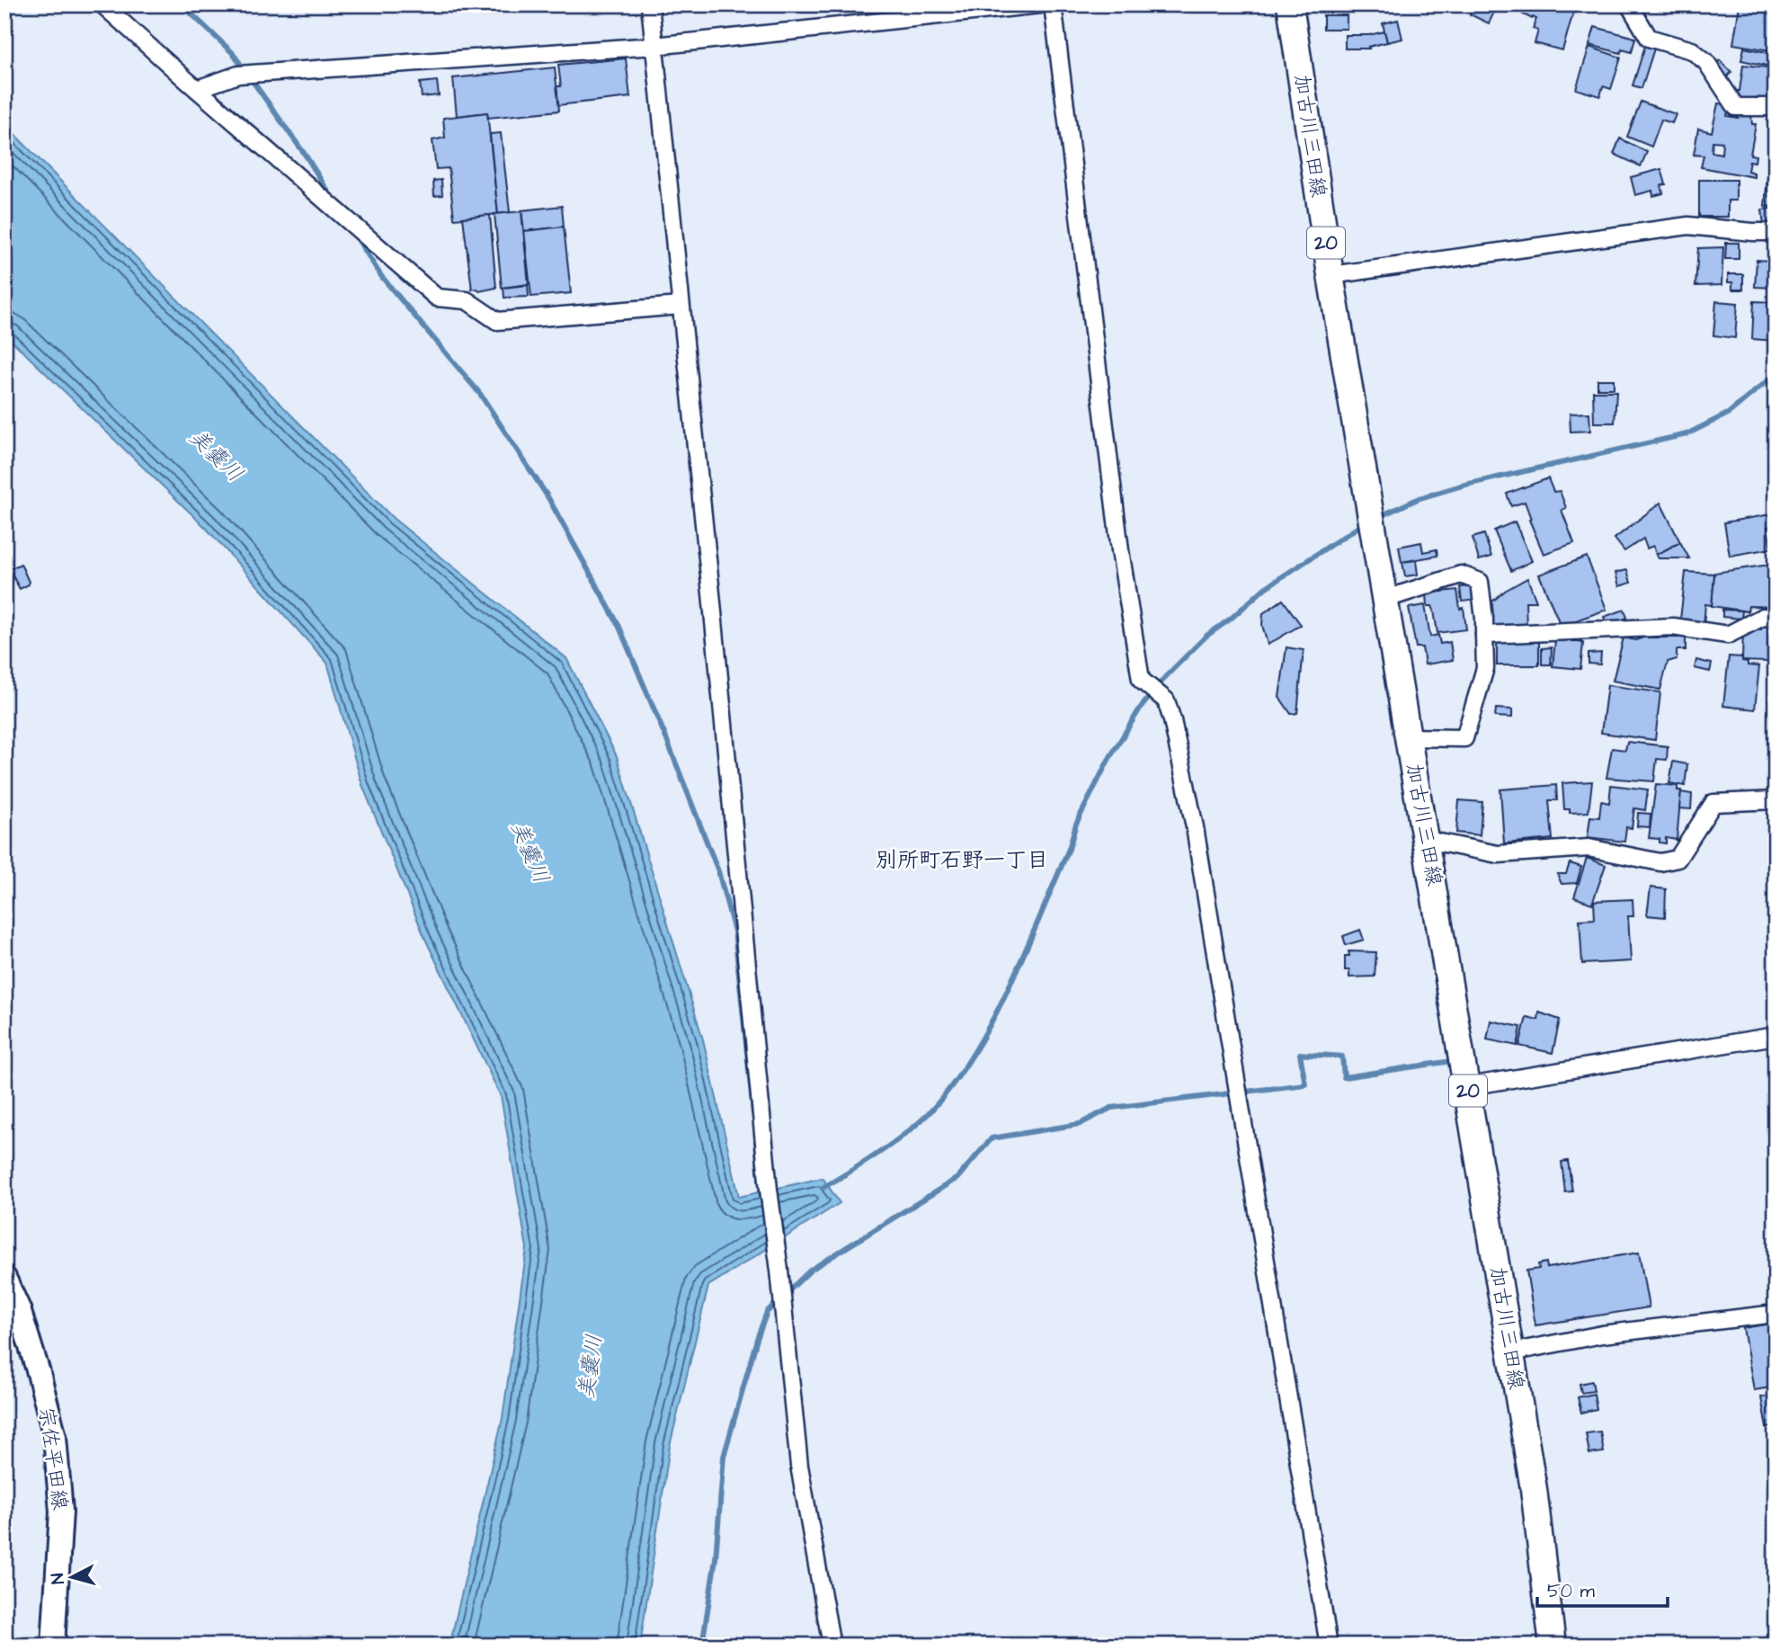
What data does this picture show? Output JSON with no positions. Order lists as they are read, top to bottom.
{
  "streets": {
    "main road": ["加古川三田線", "20", "宗佐平田線"]
  },
  "districts": ["別所町石野一丁目"],
  "water": ["美嚢川"],
  "scale_bar": "50 m",
  "north": "left"
}
